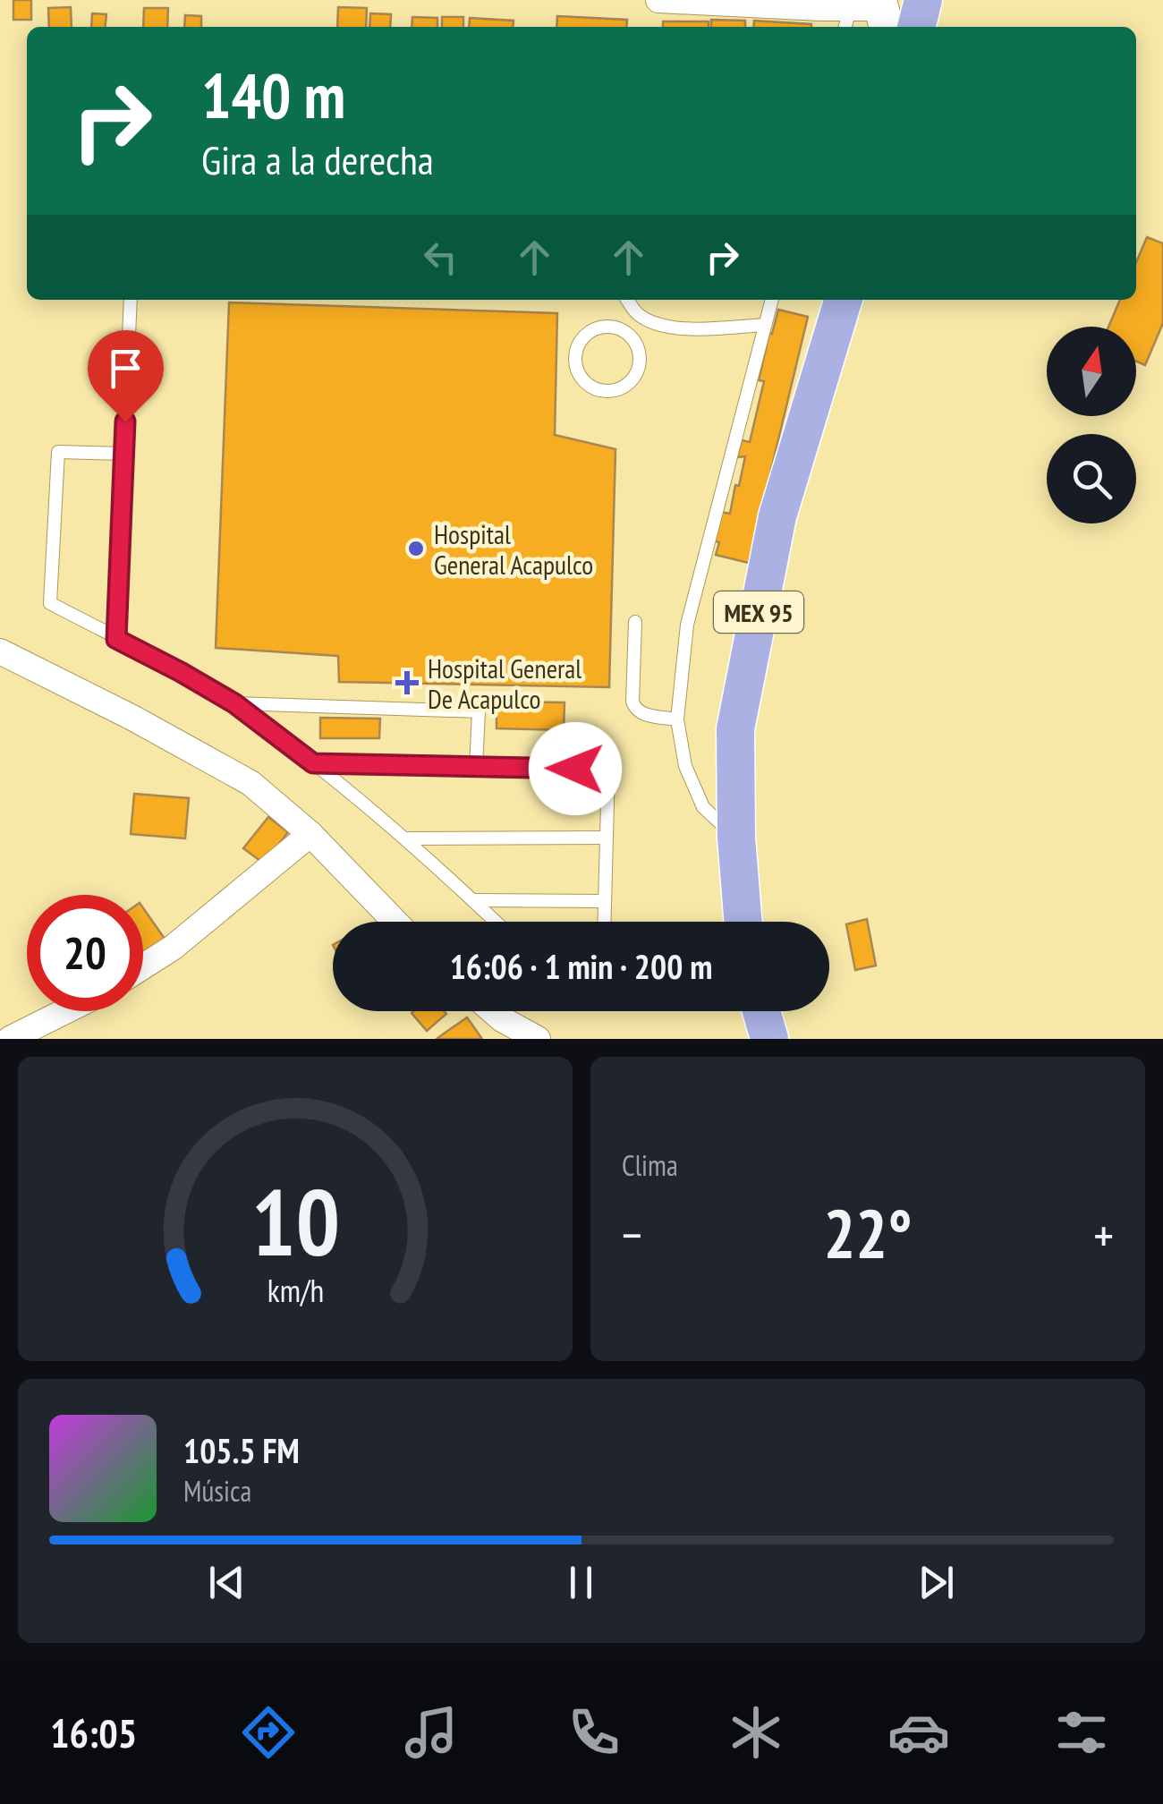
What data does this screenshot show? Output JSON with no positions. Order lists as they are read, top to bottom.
{
  "streets": {
    "main road": ["MEX 95"]
  },
  "places": {
    "other": ["Hospital General Acapulco"],
    "health": ["Hospital General De Acapulco"]
  },
  "north": "top",
  "page": {
    "turn": ["140 m", "Gira a la derecha"],
    "limit": "20",
    "trip": "16:06 · 1 min · 200 m",
    "tile": "Clima",
    "heat": ["−", "22°", "+"],
    "song": ["105.5 FM", "Música"],
    "tabs": "16:05",
    "gauge": ["10", "km/h"]
  }
}
